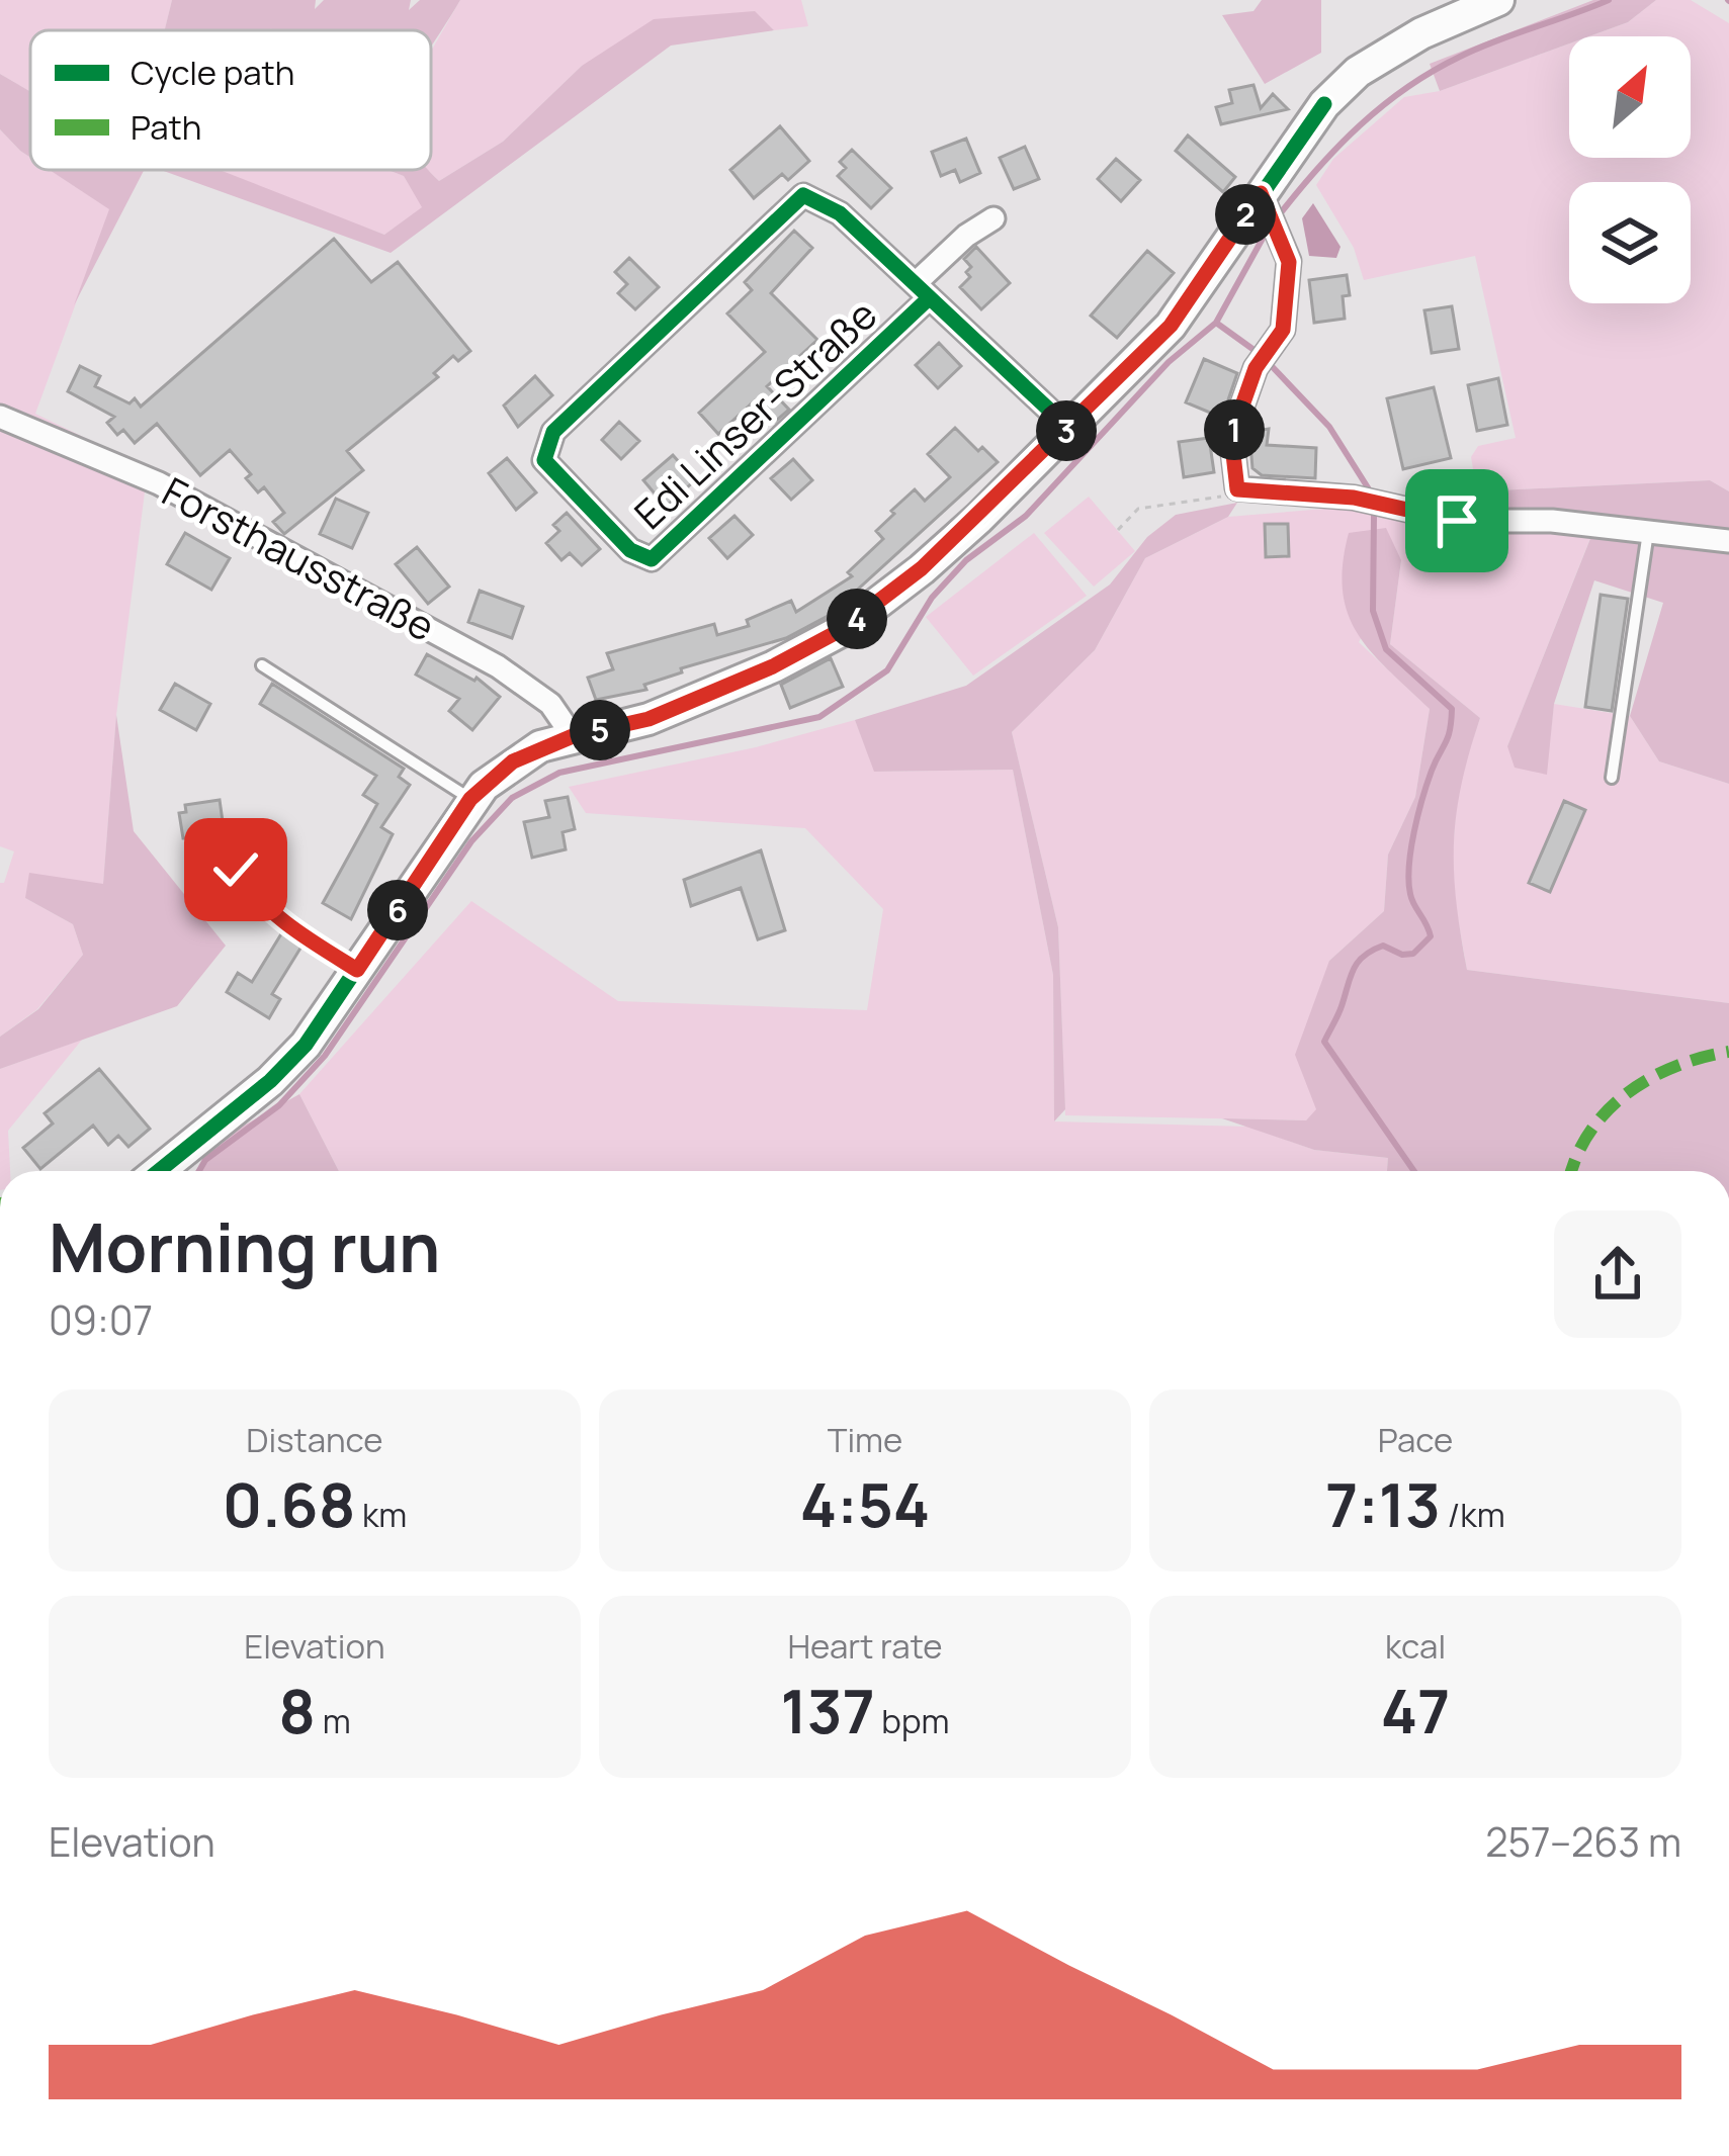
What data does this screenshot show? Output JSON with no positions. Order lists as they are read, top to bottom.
{
  "streets": {
    "street": ["Edi Linser-Straße", "Forsthausstraße"]
  },
  "legend": ["Cycle path", "Path"],
  "north": "top right",
  "page": {
    "pins": [
      "2",
      "1",
      "3",
      "4",
      "5",
      "6"
    ],
    "heading": ["Morning run", "09:07"],
    "stats": [
      ["Distance", "0.68 km"],
      ["Time", "4:54"],
      ["Pace", "7:13 /km"],
      ["Elevation", "8 m"],
      ["Heart rate", "137 bpm"],
      ["kcal", "47"]
    ],
    "chart": ["Elevation", "257–263 m"]
  }
}
